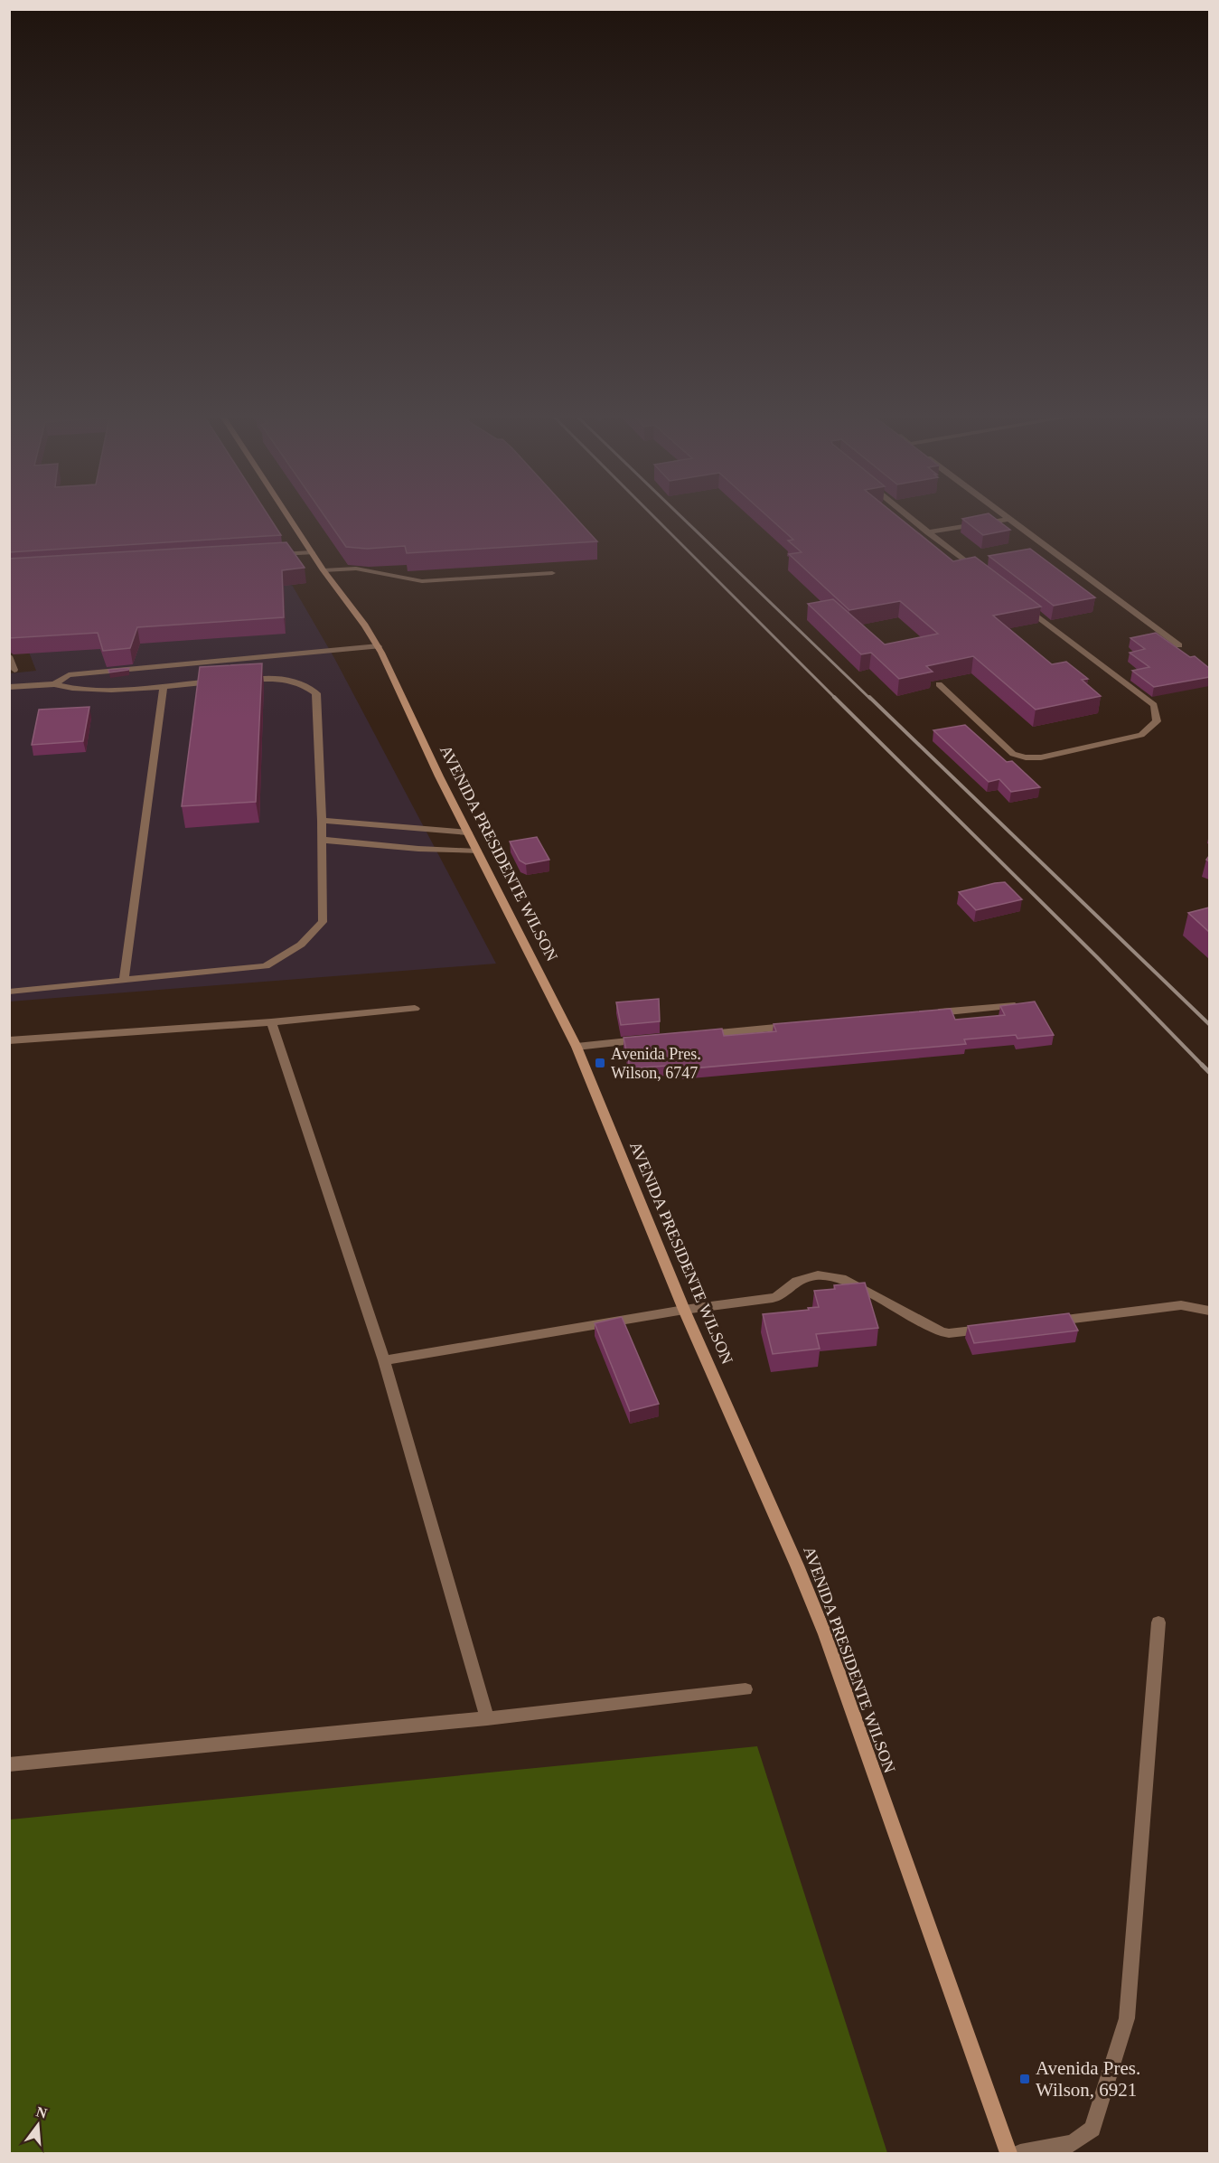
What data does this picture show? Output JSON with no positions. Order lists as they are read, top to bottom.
{
  "streets": {
    "main road": ["AVENIDA PRESIDENTE WILSON"]
  },
  "places": {
    "transit": ["Avenida Pres. Wilson, 6747", "Avenida Pres. Wilson, 6921"]
  },
  "north": "top"
}
